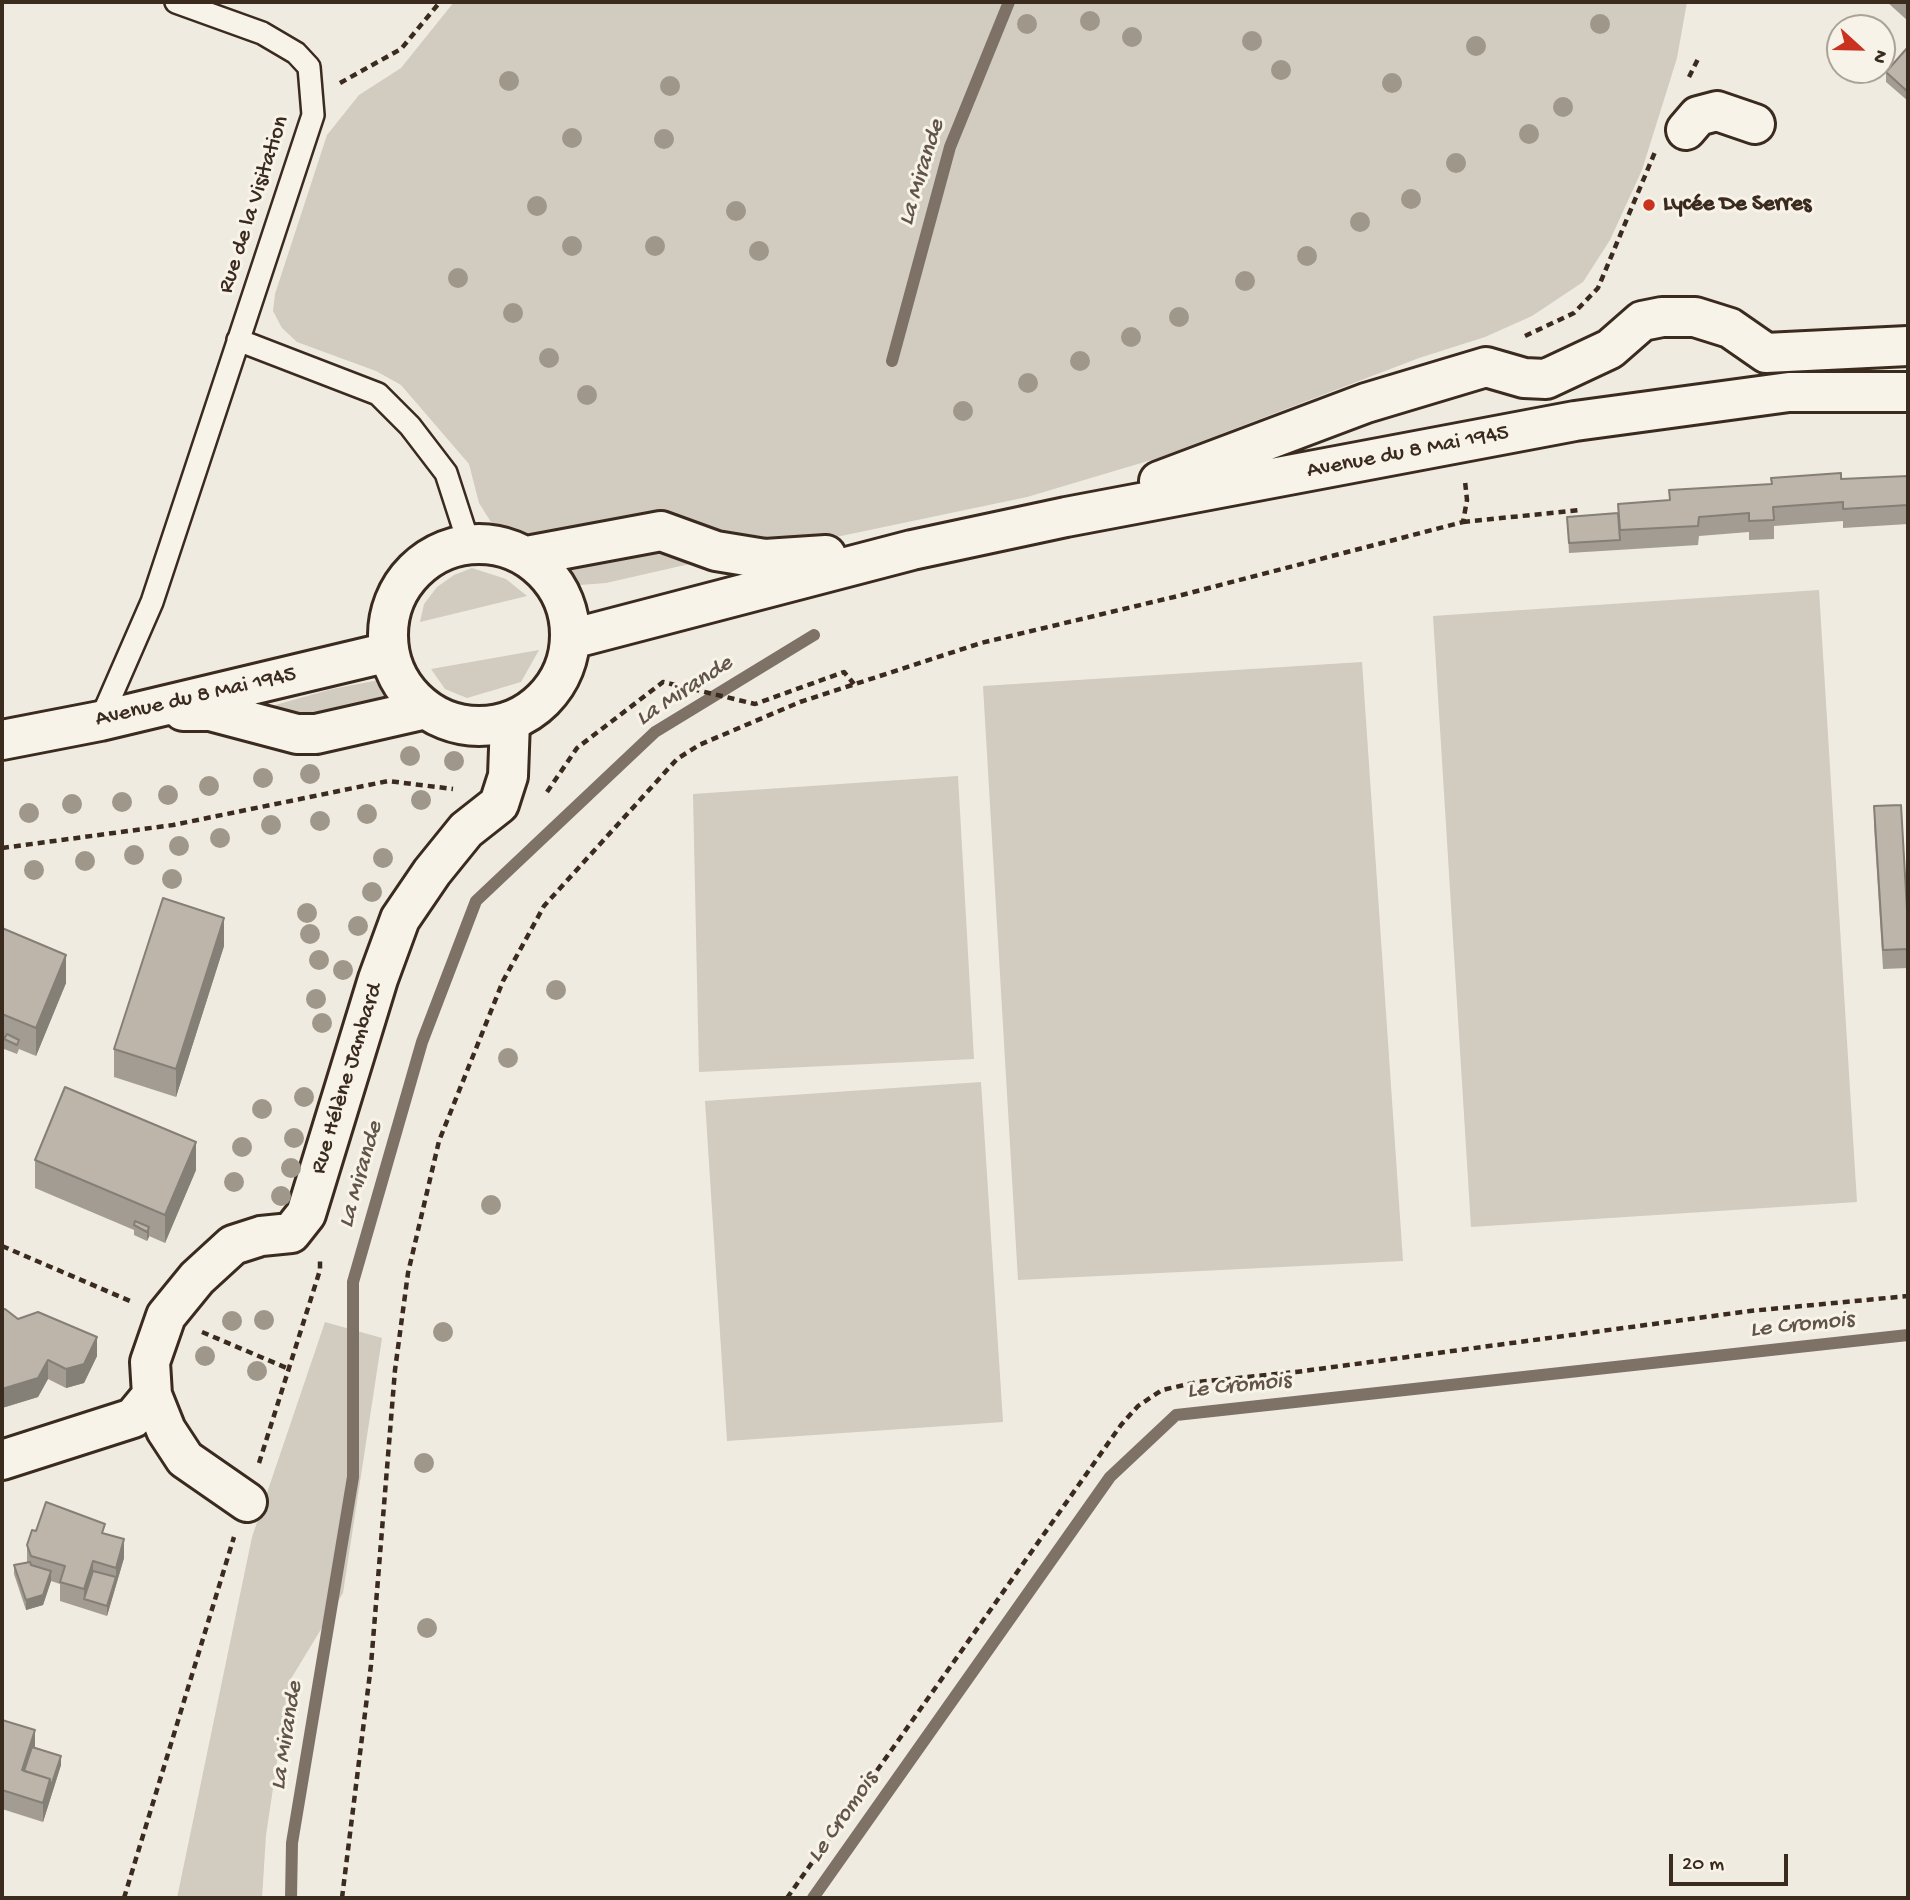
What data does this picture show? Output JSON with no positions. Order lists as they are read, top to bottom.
{
  "streets": {
    "main road": ["Avenue du 8 Mai 1945", "Rue Hélène Jambard"],
    "lane": ["Rue de la Visitation"]
  },
  "crossings": [
    ["Rue de la Visitation", "Avenue du 8 Mai 1945"]
  ],
  "water": ["La Mirande", "Le Cromois"],
  "places": ["Lycée De Serres"],
  "scale_bar": "20 m",
  "north": "right"
}
